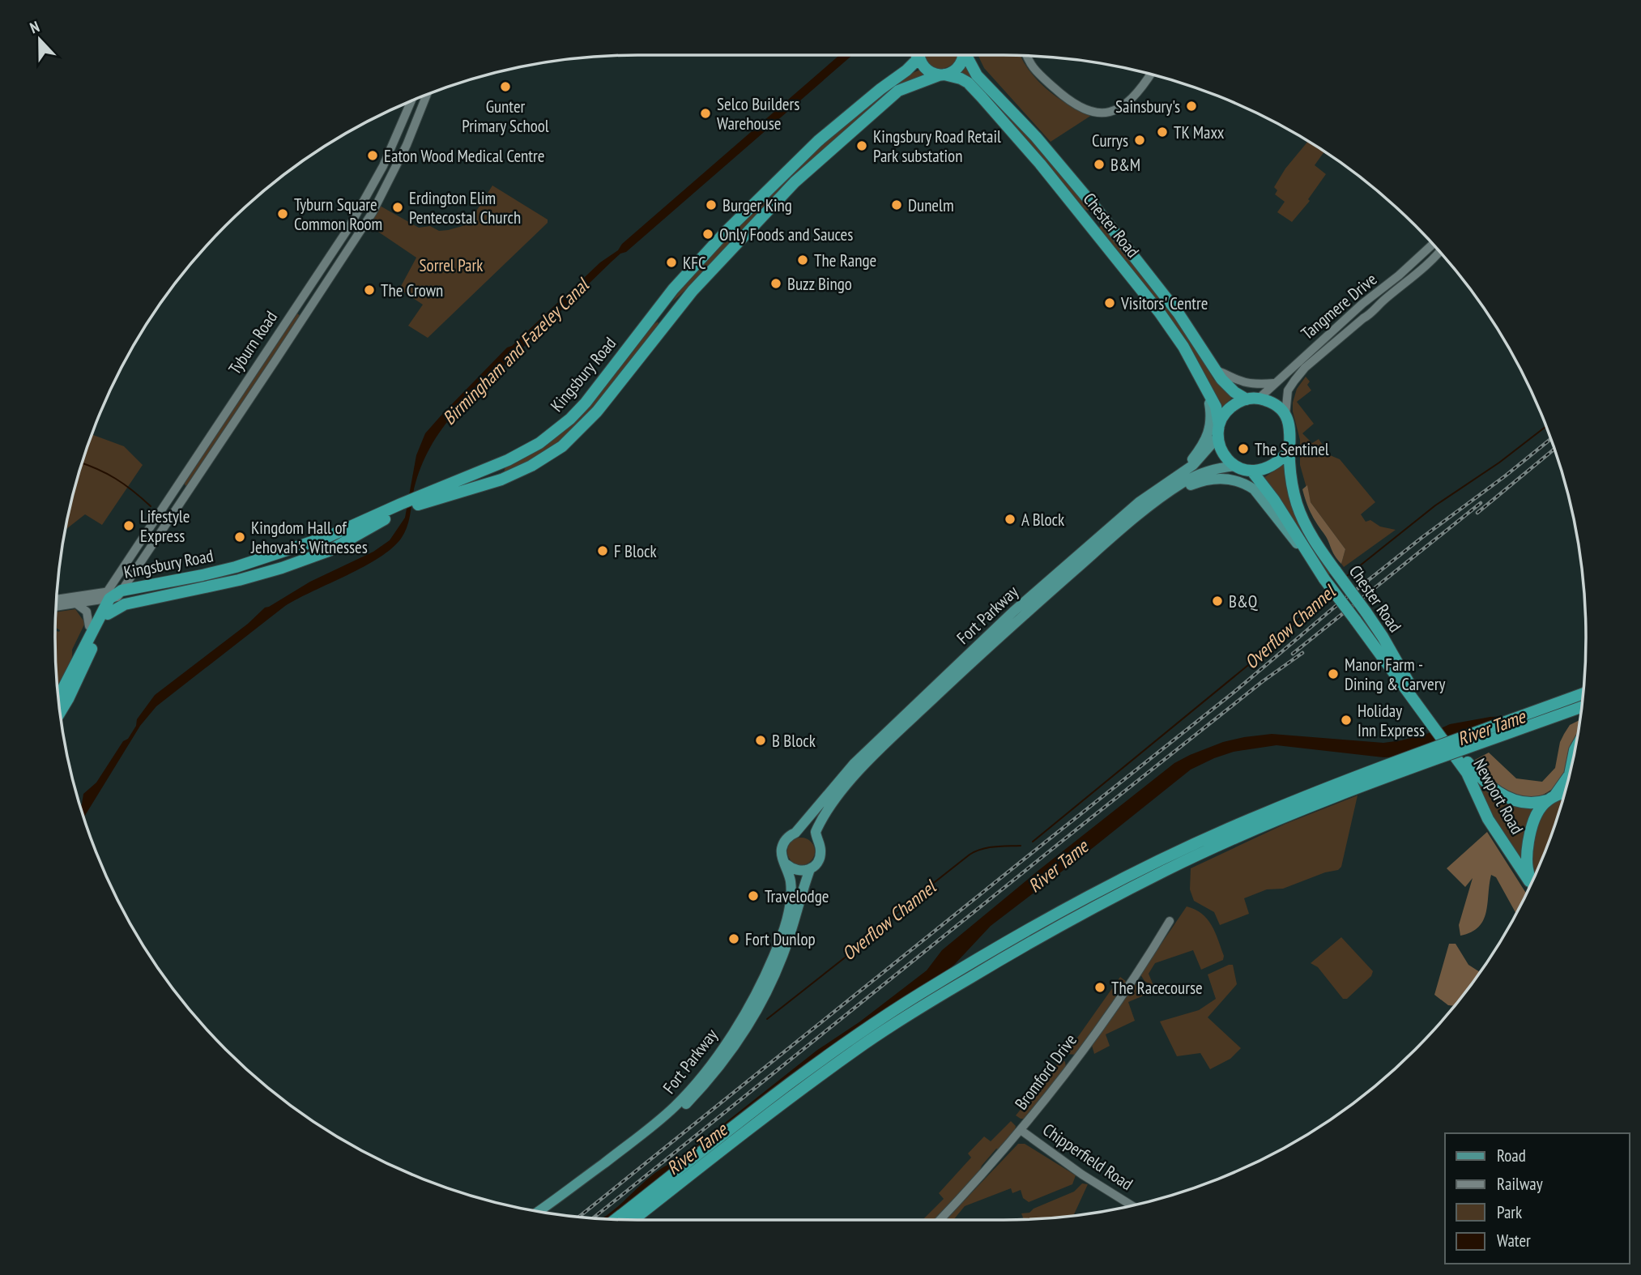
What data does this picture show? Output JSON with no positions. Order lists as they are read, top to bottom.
{
  "streets": {
    "highway": [
      "Chester Road",
      "Tyburn Road",
      "Kingsbury Road",
      "Newport Road"
    ],
    "main road": ["Fort Parkway"],
    "street": ["Tangmere Drive", "Bromford Drive", "Chipperfield Road"]
  },
  "crossings": [
    ["Chester Road", "Tangmere Drive"],
    ["Chester Road", "Kingsbury Road"],
    ["Chester Road", "Fort Parkway"],
    ["Chester Road", "Newport Road"],
    ["Tangmere Drive", "Fort Parkway"],
    ["Tyburn Road", "Kingsbury Road"],
    ["Bromford Drive", "Chipperfield Road"]
  ],
  "water": ["Birmingham and Fazeley Canal", "Overflow Channel", "River Tame"],
  "parks": ["Sorrel Park"],
  "places": [
    "Gunter Primary School",
    "Sainsbury's",
    "Selco Builders Warehouse",
    "TK Maxx",
    "Currys",
    "Kingsbury Road Retail Park substation",
    "Eaton Wood Medical Centre",
    "B&M",
    "Burger King",
    "Dunelm",
    "Erdington Elim Pentecostal Church",
    "Tyburn Square Common Room",
    "Only Foods and Sauces",
    "The Range",
    "KFC",
    "Buzz Bingo",
    "The Crown",
    "Visitors' Centre",
    "The Sentinel",
    "A Block",
    "Lifestyle Express",
    "Kingdom Hall of Jehovah's Witnesses",
    "F Block",
    "B&Q",
    "Manor Farm - Dining & Carvery",
    "Holiday Inn Express",
    "B Block",
    "Travelodge",
    "Fort Dunlop",
    "The Racecourse"
  ],
  "legend": [
    "Road",
    "Railway",
    "Park",
    "Water"
  ],
  "north": "top"
}
